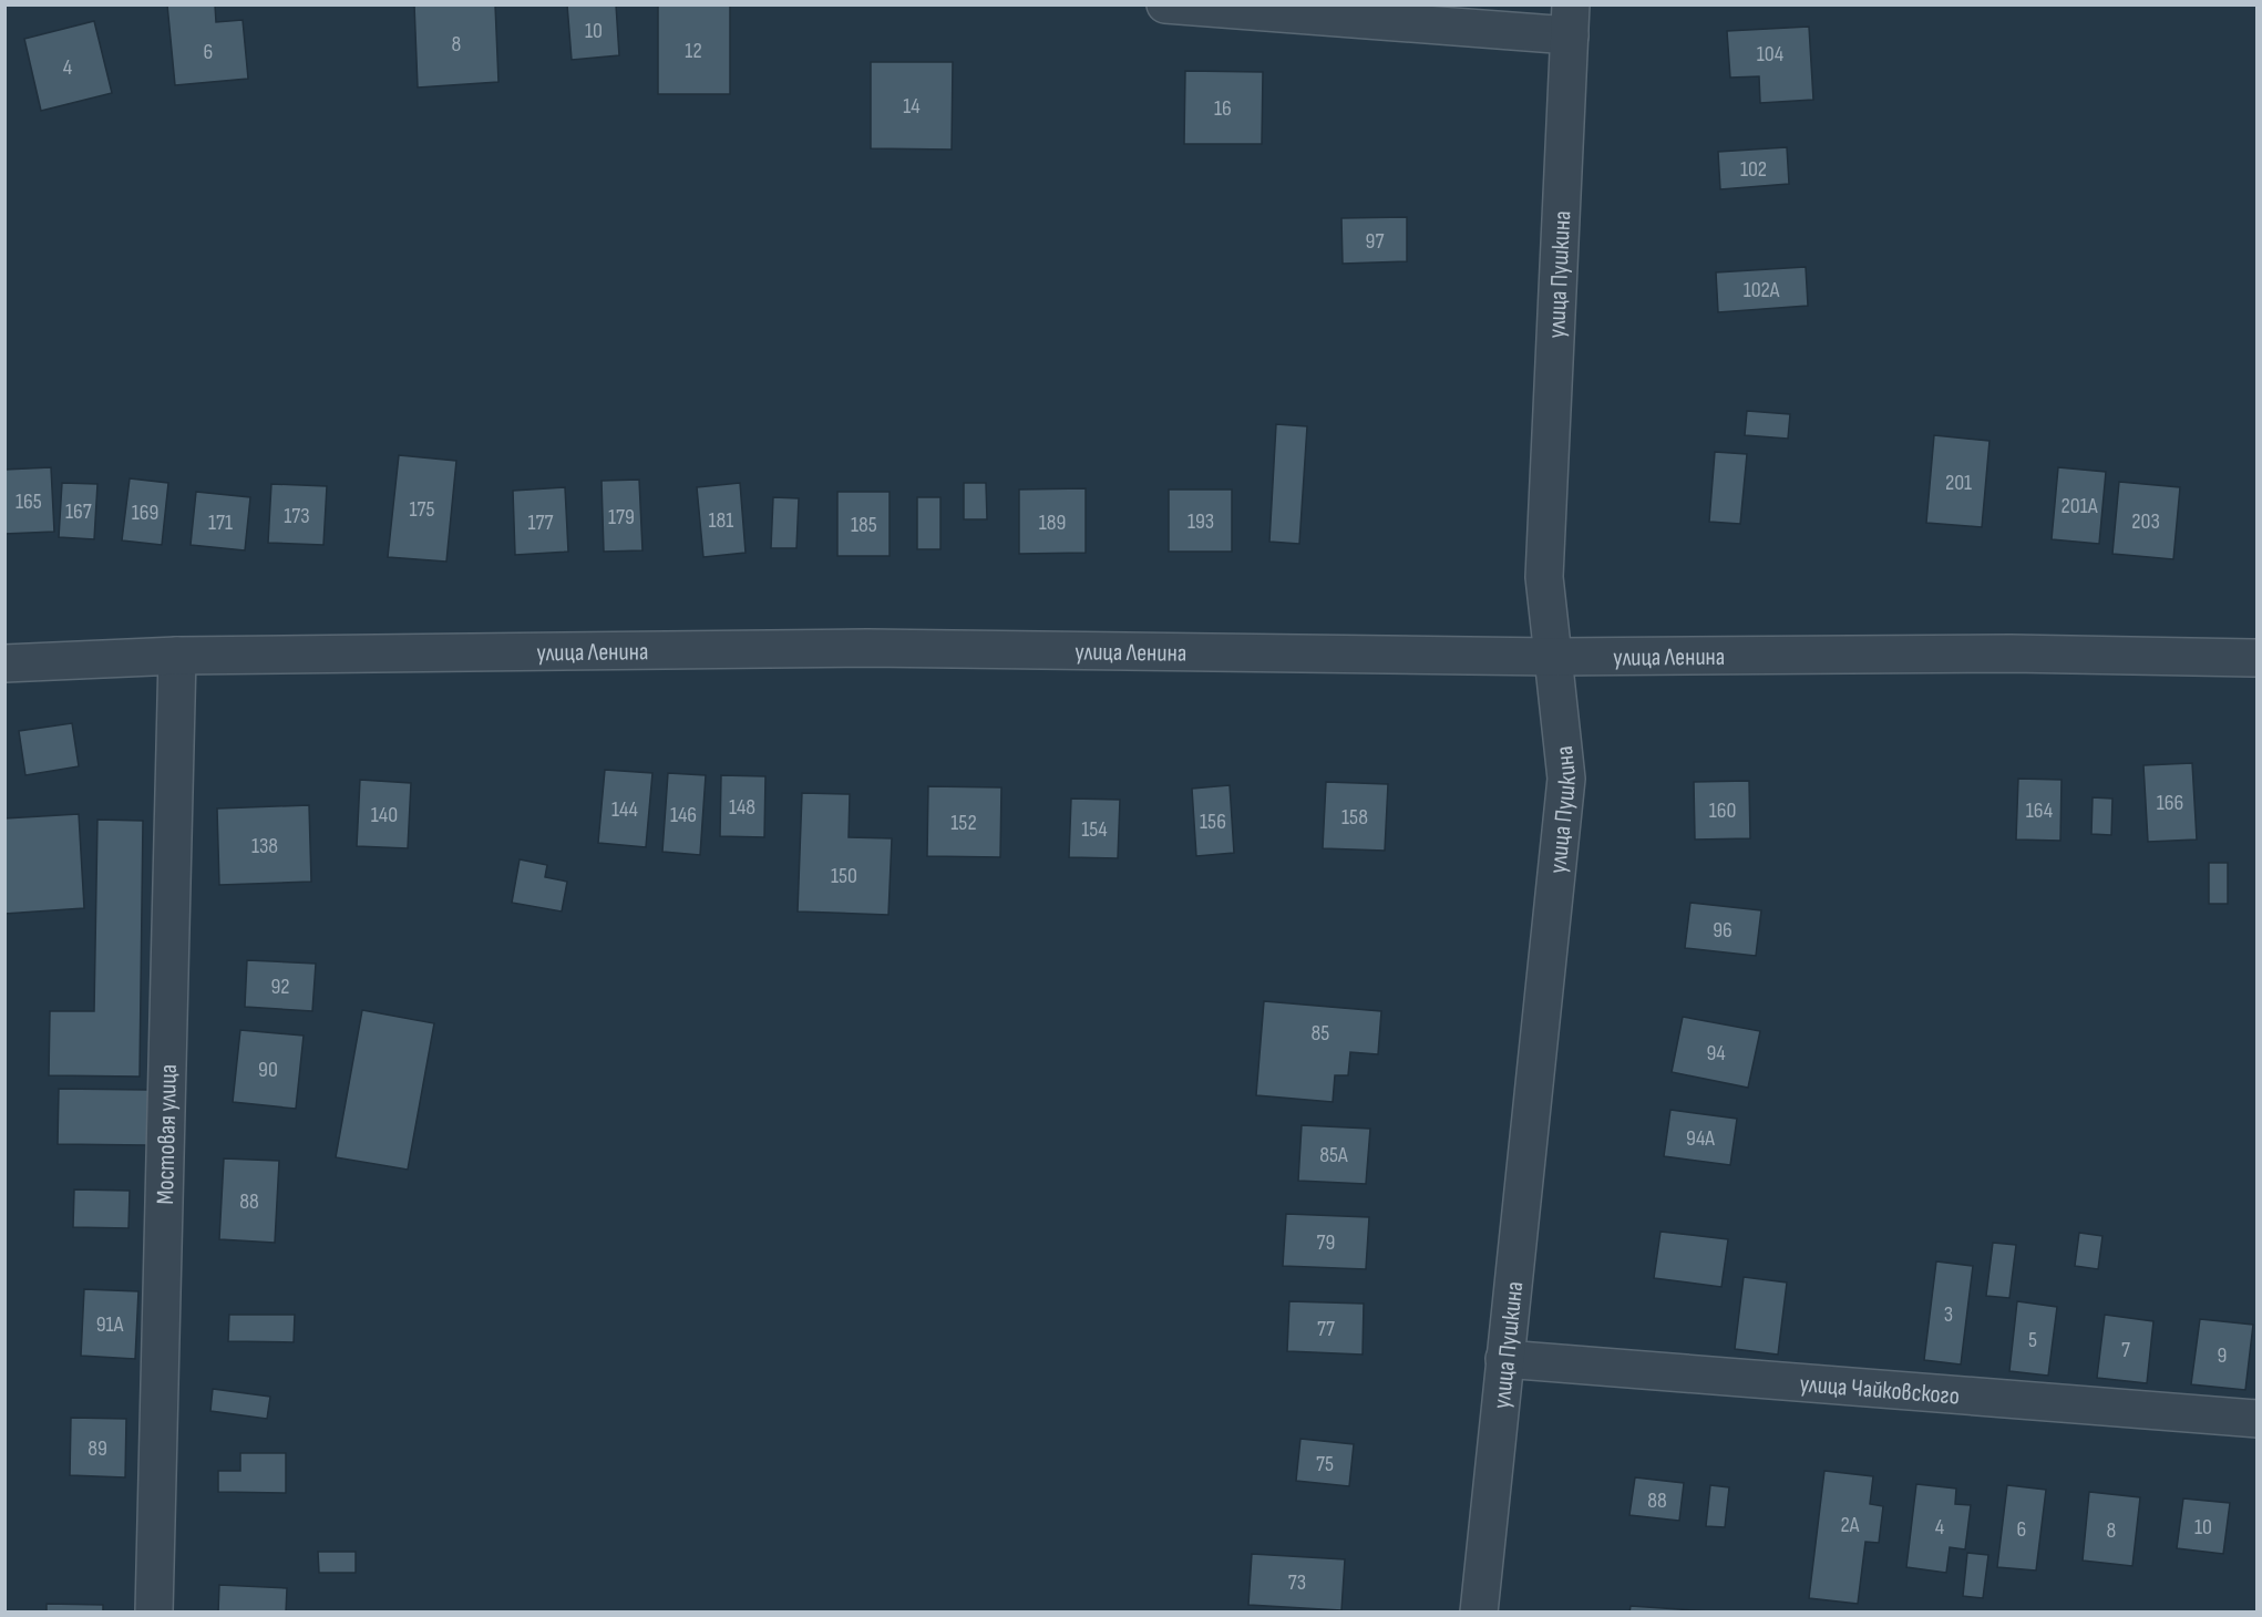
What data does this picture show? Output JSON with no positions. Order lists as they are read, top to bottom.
{
  "streets": {
    "street": [
      "улица Пушкина",
      "улица Ленина",
      "Мостовая улица",
      "улица Чайковского"
    ]
  },
  "crossings": [
    ["улица Пушкина", "улица Ленина"],
    ["улица Пушкина", "улица Чайковского"],
    ["улица Ленина", "Мостовая улица"]
  ],
  "house_numbers": [
    "10",
    "8",
    "12",
    "6",
    "104",
    "4",
    "14",
    "16",
    "102",
    "97",
    "102А",
    "201",
    "165",
    "201А",
    "175",
    "167",
    "169",
    "173",
    "179",
    "181",
    "193",
    "203",
    "171",
    "177",
    "189",
    "185",
    "166",
    "148",
    "144",
    "160",
    "164",
    "140",
    "146",
    "158",
    "156",
    "152",
    "154",
    "138",
    "150",
    "96",
    "92",
    "85",
    "94",
    "90",
    "94А",
    "85А",
    "88",
    "79",
    "3",
    "91А",
    "77",
    "5",
    "7",
    "9",
    "89",
    "75",
    "88",
    "2А",
    "4",
    "10",
    "6",
    "8",
    "73"
  ]
}
